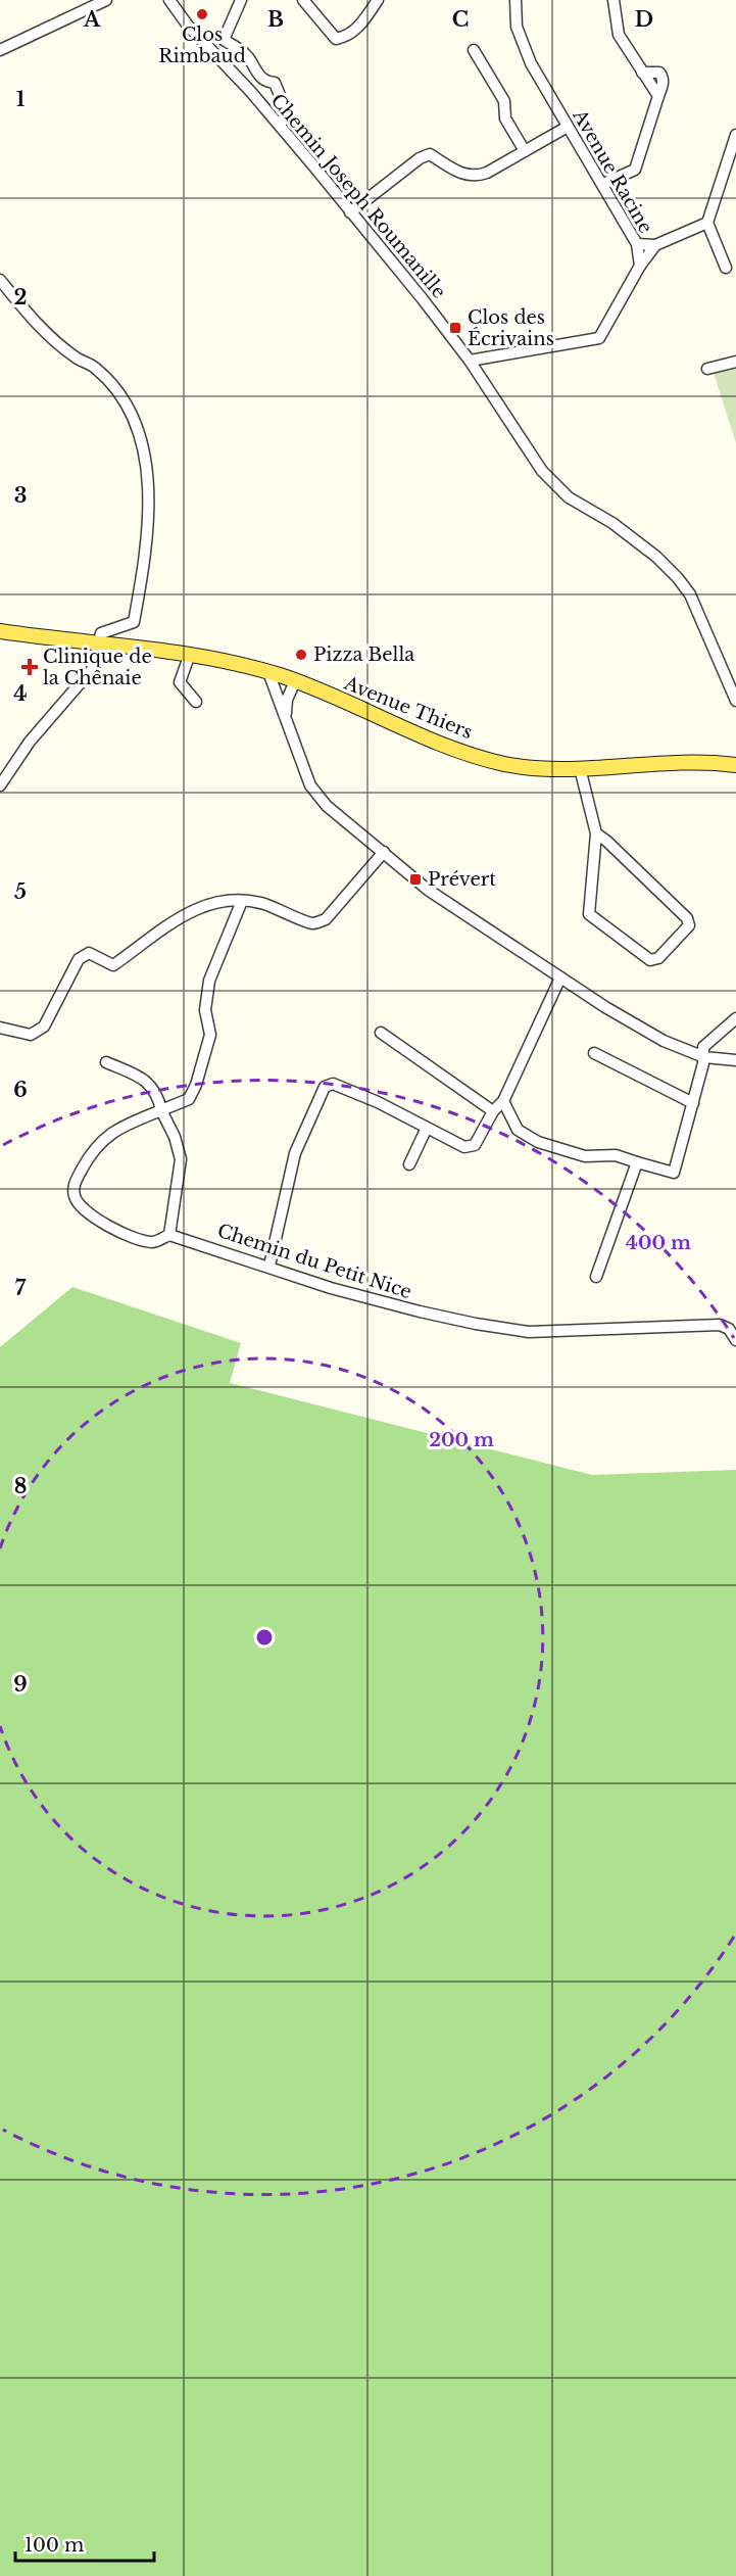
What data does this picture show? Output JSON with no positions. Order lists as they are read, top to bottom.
{
  "streets": {
    "main road": ["Avenue Thiers"],
    "street": ["Avenue Racine", "Chemin Joseph Roumanille", "Chemin du Petit Nice"]
  },
  "places": {
    "other": ["Clos Rimbaud", "Pizza Bella"],
    "transit": ["Clos des Écrivains", "Prévert"],
    "health": ["Clinique de la Chênaie"]
  },
  "scale_bar": "100 m",
  "grid": {
    "columns": [
      "A",
      "B",
      "C",
      "D"
    ],
    "rows": [
      "1",
      "2",
      "3",
      "4",
      "5",
      "6",
      "7",
      "8",
      "9"
    ]
  },
  "rings": ["400 m", "200 m"]
}
